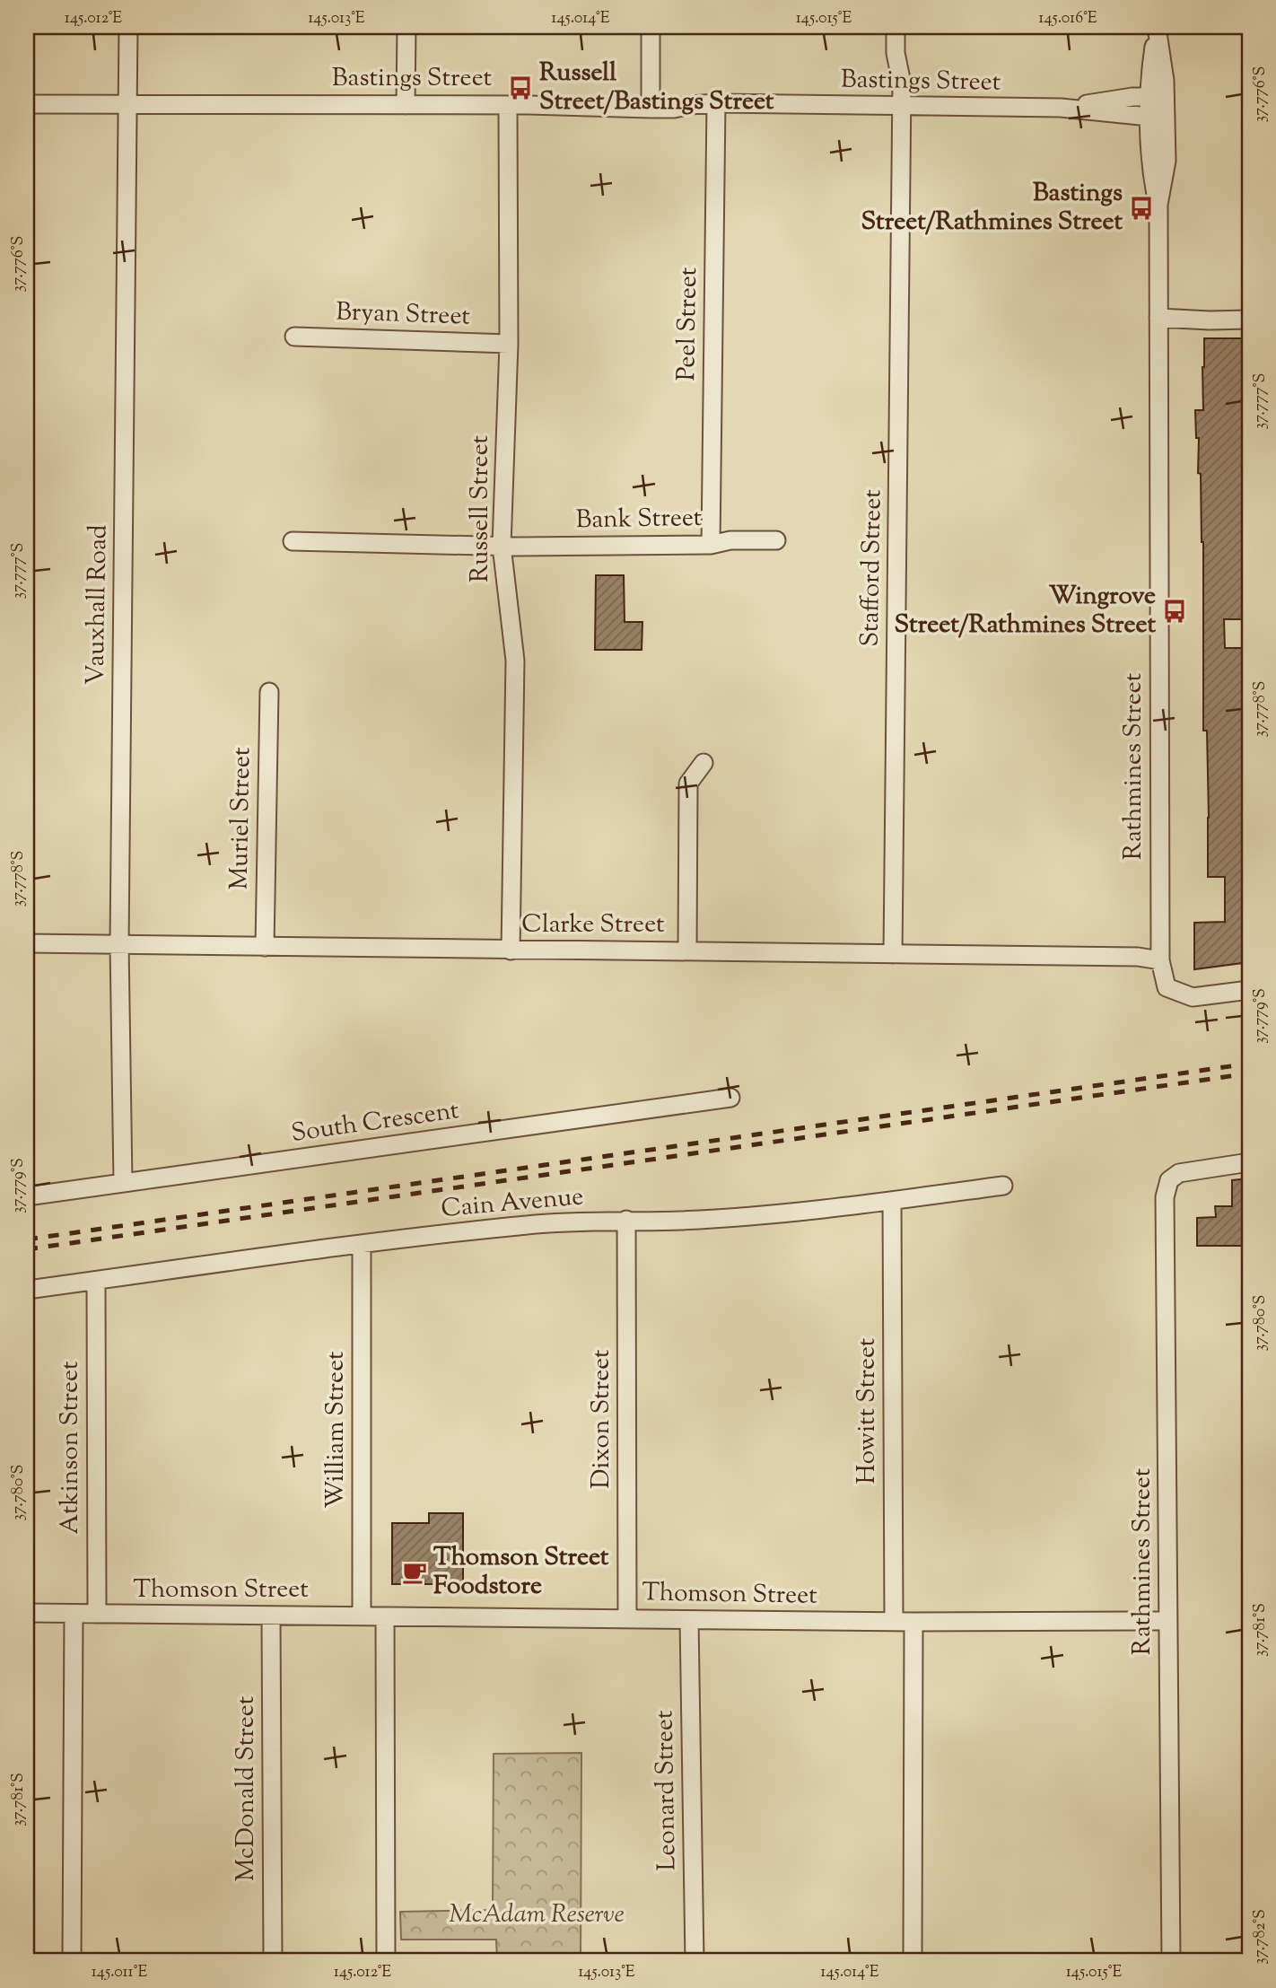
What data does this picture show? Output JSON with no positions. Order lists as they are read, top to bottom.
{
  "streets": {
    "street": [
      "Bastings Street",
      "Bryan Street",
      "Peel Street",
      "Russell Street",
      "Bank Street",
      "Stafford Street",
      "Vauxhall Road",
      "Rathmines Street",
      "Muriel Street",
      "Clarke Street",
      "South Crescent",
      "Cain Avenue",
      "Howitt Street",
      "Dixon Street",
      "William Street",
      "Atkinson Street",
      "Thomson Street",
      "McDonald Street",
      "Leonard Street"
    ]
  },
  "crossings": [
    ["Bastings Street", "Peel Street"],
    ["Bastings Street", "Russell Street"],
    ["Bastings Street", "Stafford Street"],
    ["Bastings Street", "Vauxhall Road"],
    ["Bastings Street", "Rathmines Street"],
    ["Bryan Street", "Russell Street"],
    ["Peel Street", "Bank Street"],
    ["Russell Street", "Bank Street"],
    ["Russell Street", "Clarke Street"],
    ["Stafford Street", "Clarke Street"],
    ["Vauxhall Road", "Clarke Street"],
    ["Vauxhall Road", "South Crescent"],
    ["Rathmines Street", "Clarke Street"],
    ["Rathmines Street", "Thomson Street"],
    ["Muriel Street", "Clarke Street"],
    ["Cain Avenue", "Howitt Street"],
    ["Cain Avenue", "Dixon Street"],
    ["Cain Avenue", "William Street"],
    ["Cain Avenue", "Atkinson Street"],
    ["Howitt Street", "Thomson Street"],
    ["Dixon Street", "Thomson Street"],
    ["William Street", "Thomson Street"],
    ["Atkinson Street", "Thomson Street"],
    ["Thomson Street", "McDonald Street"],
    ["Thomson Street", "Leonard Street"]
  ],
  "parks": ["McAdam Reserve"],
  "places": {
    "bus stop": ["Russell Street/Bastings Street", "Bastings Street/Rathmines Street", "Wingrove Street/Rathmines Street"],
    "cafe": ["Thomson Street Foodstore"]
  },
  "coordinates": [
    "145.012°E",
    "145.013°E",
    "145.014°E",
    "145.015°E",
    "145.016°E",
    "37.776°S",
    "37.777°S",
    "37.778°S",
    "37.779°S",
    "37.780°S",
    "37.781°S",
    "37.782°S",
    "145.011°E"
  ]
}
